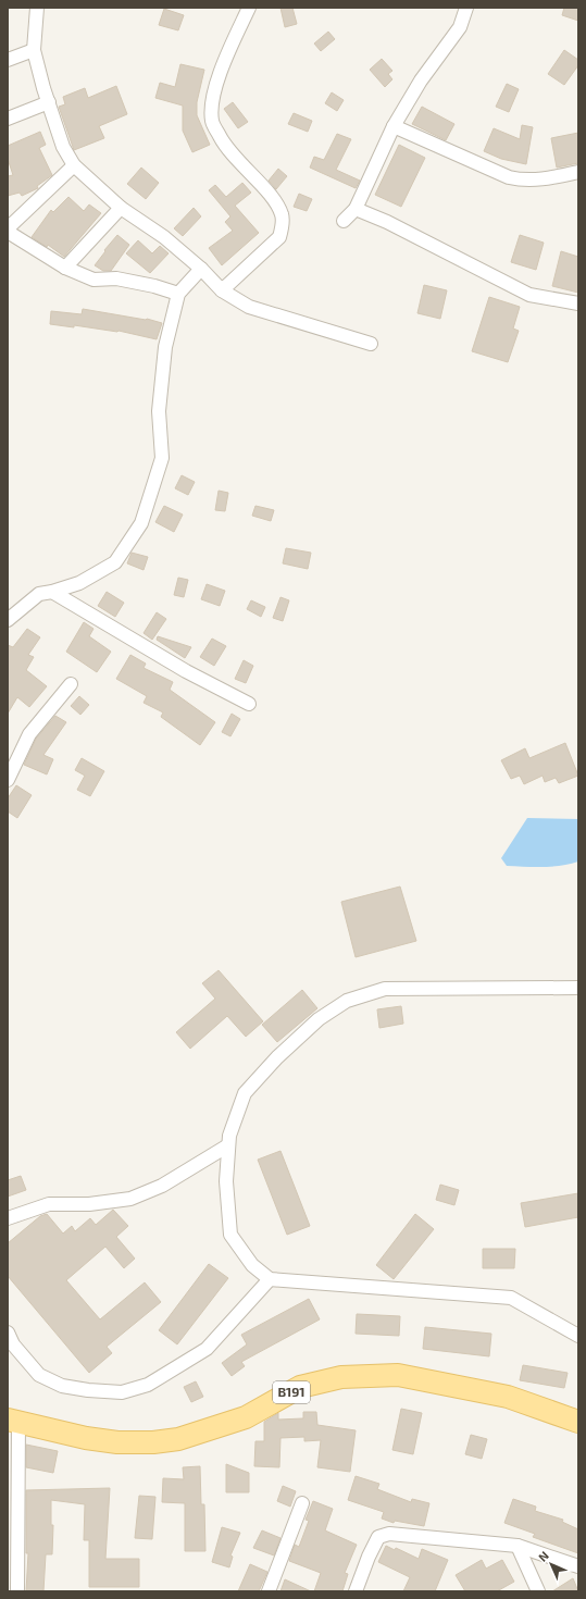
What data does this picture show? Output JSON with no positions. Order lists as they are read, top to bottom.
{
  "streets": {
    "main road": ["B191"]
  },
  "north": "top left"
}
